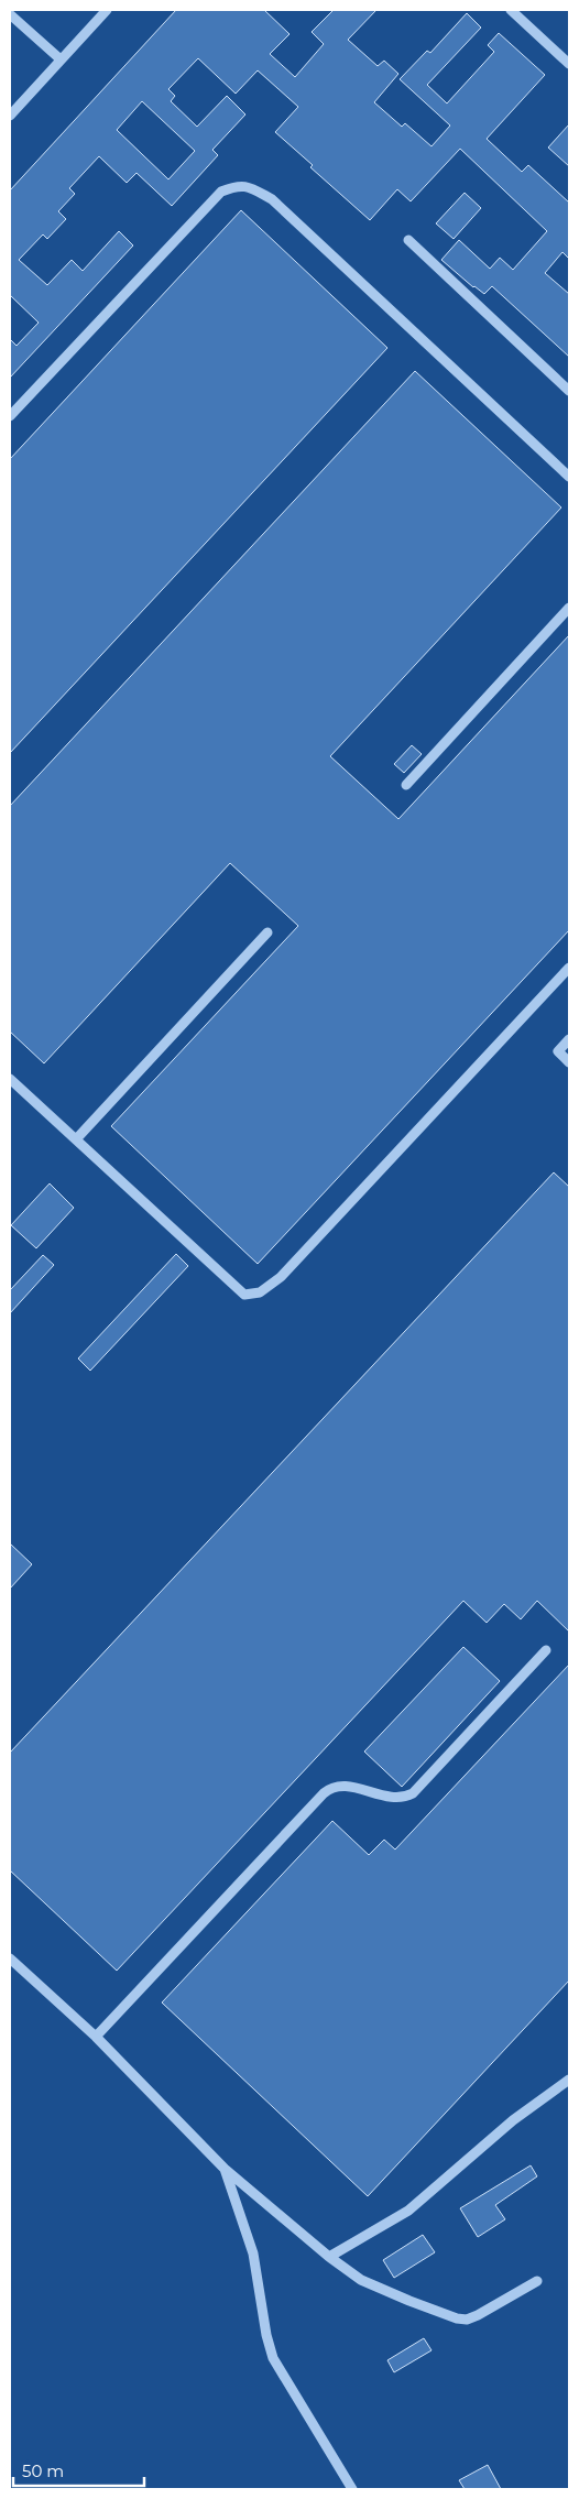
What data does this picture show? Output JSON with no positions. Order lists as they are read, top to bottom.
{
  "scale_bar": "50 m"
}
